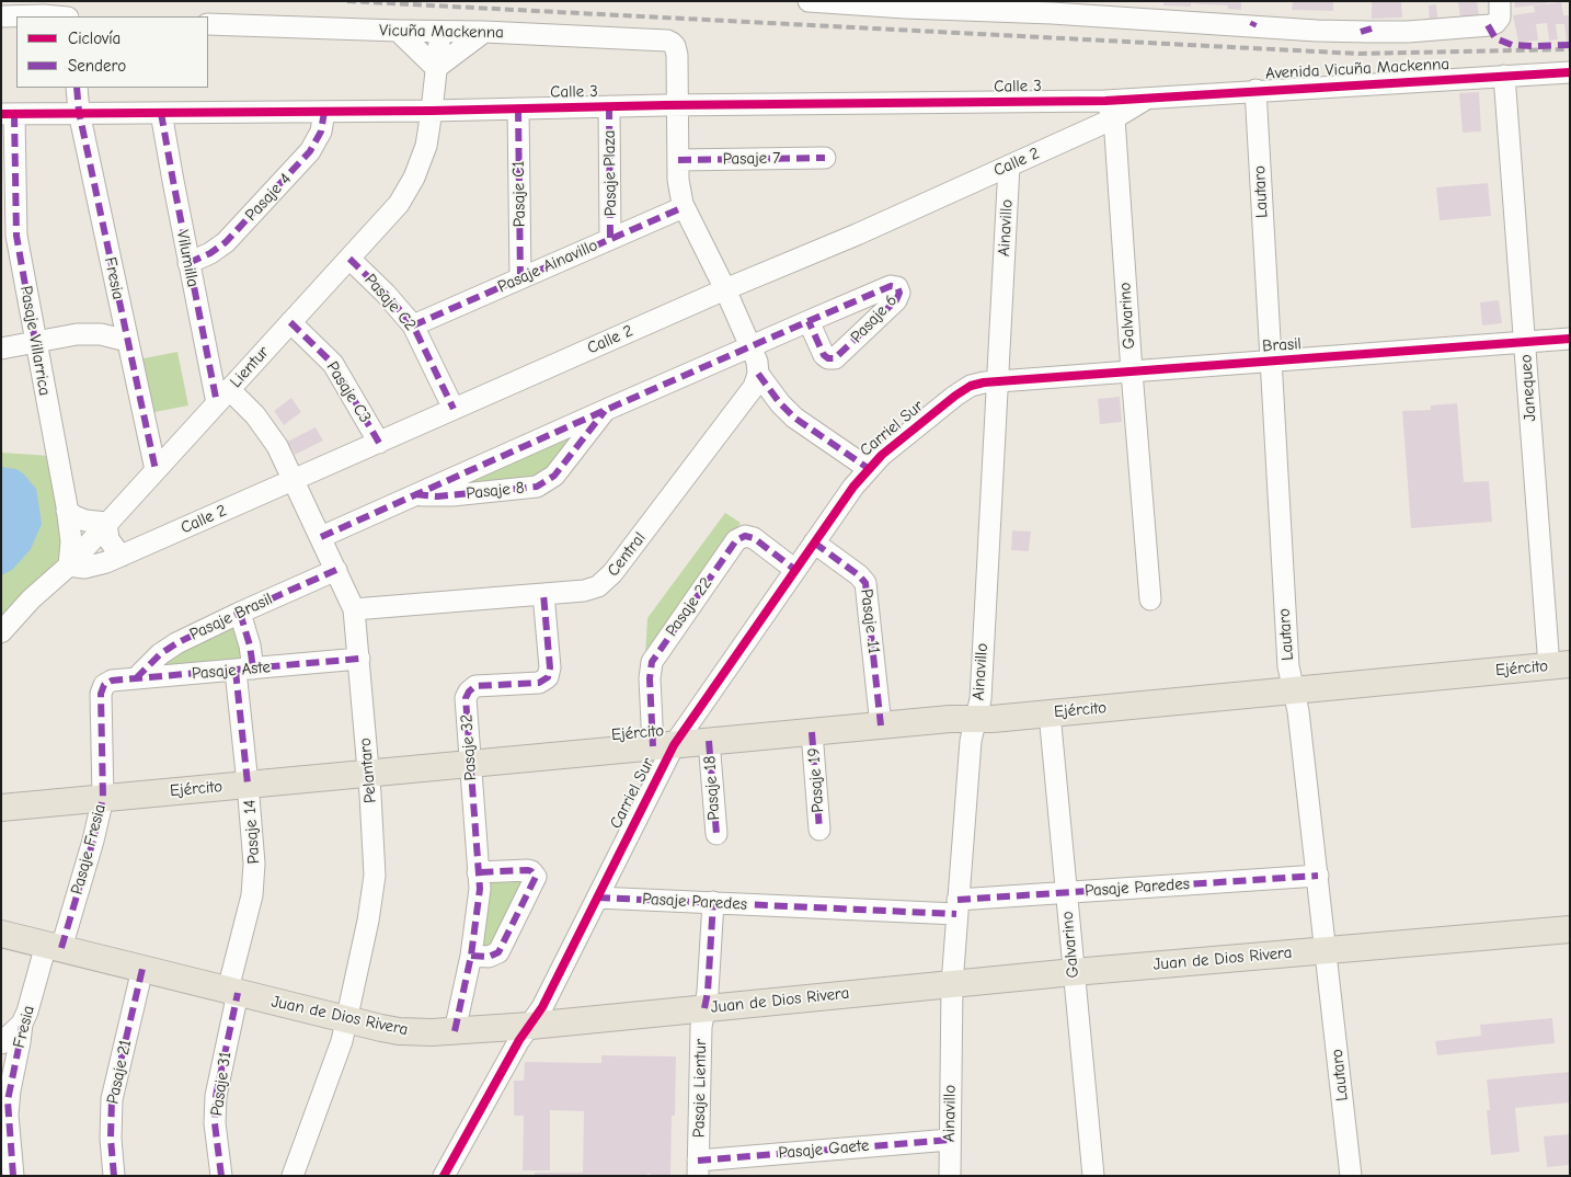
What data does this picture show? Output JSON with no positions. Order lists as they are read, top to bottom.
{
  "streets": {
    "main road": ["Ejército", "Juan de Dios Rivera"],
    "street": [
      "Vicuña Mackenna",
      "Avenida Vicuña Mackenna",
      "Calle 3",
      "Pasaje 7",
      "Calle 2",
      "Pasaje Plaza",
      "Lautaro",
      "Pasaje C1",
      "Pasaje 4",
      "Ainavillo",
      "Vilumilla",
      "Pasaje Ainavillo",
      "Fresia",
      "Pasaje C2",
      "Galvarino",
      "Pasaje Villarrica",
      "Brasil",
      "Lientur",
      "Janequeo",
      "Pasaje C3",
      "Carriel Sur",
      "Pasaje 8",
      "Central",
      "Pasaje 22",
      "Pasaje Brasil",
      "Pasaje .11",
      "Pasaje Aste",
      "Pasaje 32",
      "Pelantaro",
      "Pasaje 19",
      "Pasaje 18",
      "Pasaje 14",
      "Pasaje Fresia",
      "Pasaje Paredes",
      "Pasaje 21",
      "Pasaje 31",
      "Pasaje Lientur",
      "Pasaje Gaete"
    ]
  },
  "crossings": [
    ["Vicuña Mackenna", "Calle 3"],
    ["Vicuña Mackenna", "Lientur"],
    ["Avenida Vicuña Mackenna", "Calle 2"],
    ["Avenida Vicuña Mackenna", "Lautaro"],
    ["Avenida Vicuña Mackenna", "Janequeo"],
    ["Calle 3", "Calle 2"],
    ["Calle 3", "Pasaje Plaza"],
    ["Calle 3", "Pasaje C1"],
    ["Calle 3", "Pasaje 4"],
    ["Calle 3", "Vilumilla"],
    ["Calle 3", "Fresia"],
    ["Calle 3", "Galvarino"],
    ["Calle 3", "Pasaje Villarrica"],
    ["Calle 3", "Lientur"],
    ["Calle 2", "Ainavillo"],
    ["Calle 2", "Pasaje C2"],
    ["Calle 2", "Galvarino"],
    ["Calle 2", "Pasaje Villarrica"],
    ["Calle 2", "Lientur"],
    ["Calle 2", "Pasaje C3"],
    ["Calle 2", "Pelantaro"],
    ["Pasaje Plaza", "Pasaje Ainavillo"],
    ["Lautaro", "Brasil"],
    ["Lautaro", "Ejército"],
    ["Lautaro", "Pasaje Paredes"],
    ["Lautaro", "Juan de Dios Rivera"],
    ["Pasaje C1", "Pasaje Ainavillo"],
    ["Pasaje 4", "Vilumilla"],
    ["Ainavillo", "Brasil"],
    ["Ainavillo", "Carriel Sur"],
    ["Ainavillo", "Ejército"],
    ["Ainavillo", "Pasaje Paredes"],
    ["Ainavillo", "Juan de Dios Rivera"],
    ["Ainavillo", "Pasaje Gaete"],
    ["Vilumilla", "Lientur"],
    ["Vilumilla", "Pelantaro"],
    ["Pasaje Ainavillo", "Pasaje C2"],
    ["Fresia", "Lientur"],
    ["Fresia", "Pasaje Fresia"],
    ["Fresia", "Juan de Dios Rivera"],
    ["Pasaje C2", "Lientur"],
    ["Galvarino", "Brasil"],
    ["Galvarino", "Ejército"],
    ["Galvarino", "Pasaje Paredes"],
    ["Galvarino", "Juan de Dios Rivera"],
    ["Pasaje Villarrica", "Lientur"],
    ["Brasil", "Janequeo"],
    ["Brasil", "Carriel Sur"],
    ["Lientur", "Pasaje C3"],
    ["Lientur", "Pelantaro"],
    ["Janequeo", "Ejército"],
    ["Carriel Sur", "Pasaje 22"],
    ["Carriel Sur", "Pasaje .11"],
    ["Carriel Sur", "Ejército"],
    ["Carriel Sur", "Pasaje Paredes"],
    ["Carriel Sur", "Juan de Dios Rivera"],
    ["Pasaje 8", "Pelantaro"],
    ["Central", "Pasaje 32"],
    ["Central", "Pelantaro"],
    ["Pasaje 22", "Ejército"],
    ["Pasaje Brasil", "Pasaje Aste"],
    ["Pasaje Brasil", "Pelantaro"],
    ["Pasaje Brasil", "Pasaje 14"],
    ["Pasaje .11", "Ejército"],
    ["Ejército", "Pasaje 32"],
    ["Ejército", "Pelantaro"],
    ["Ejército", "Pasaje 19"],
    ["Ejército", "Pasaje 18"],
    ["Ejército", "Pasaje 14"],
    ["Ejército", "Pasaje Fresia"],
    ["Pasaje Aste", "Pelantaro"],
    ["Pasaje Aste", "Pasaje 14"],
    ["Pasaje Aste", "Pasaje Fresia"],
    ["Pasaje 32", "Juan de Dios Rivera"],
    ["Pelantaro", "Juan de Dios Rivera"],
    ["Pasaje 14", "Juan de Dios Rivera"],
    ["Pasaje 14", "Pasaje 31"],
    ["Pasaje Fresia", "Juan de Dios Rivera"],
    ["Pasaje Paredes", "Pasaje Lientur"],
    ["Juan de Dios Rivera", "Pasaje 21"],
    ["Juan de Dios Rivera", "Pasaje 31"],
    ["Juan de Dios Rivera", "Pasaje Lientur"],
    ["Pasaje Lientur", "Pasaje Gaete"]
  ],
  "legend": ["Ciclovía", "Sendero"]
}
